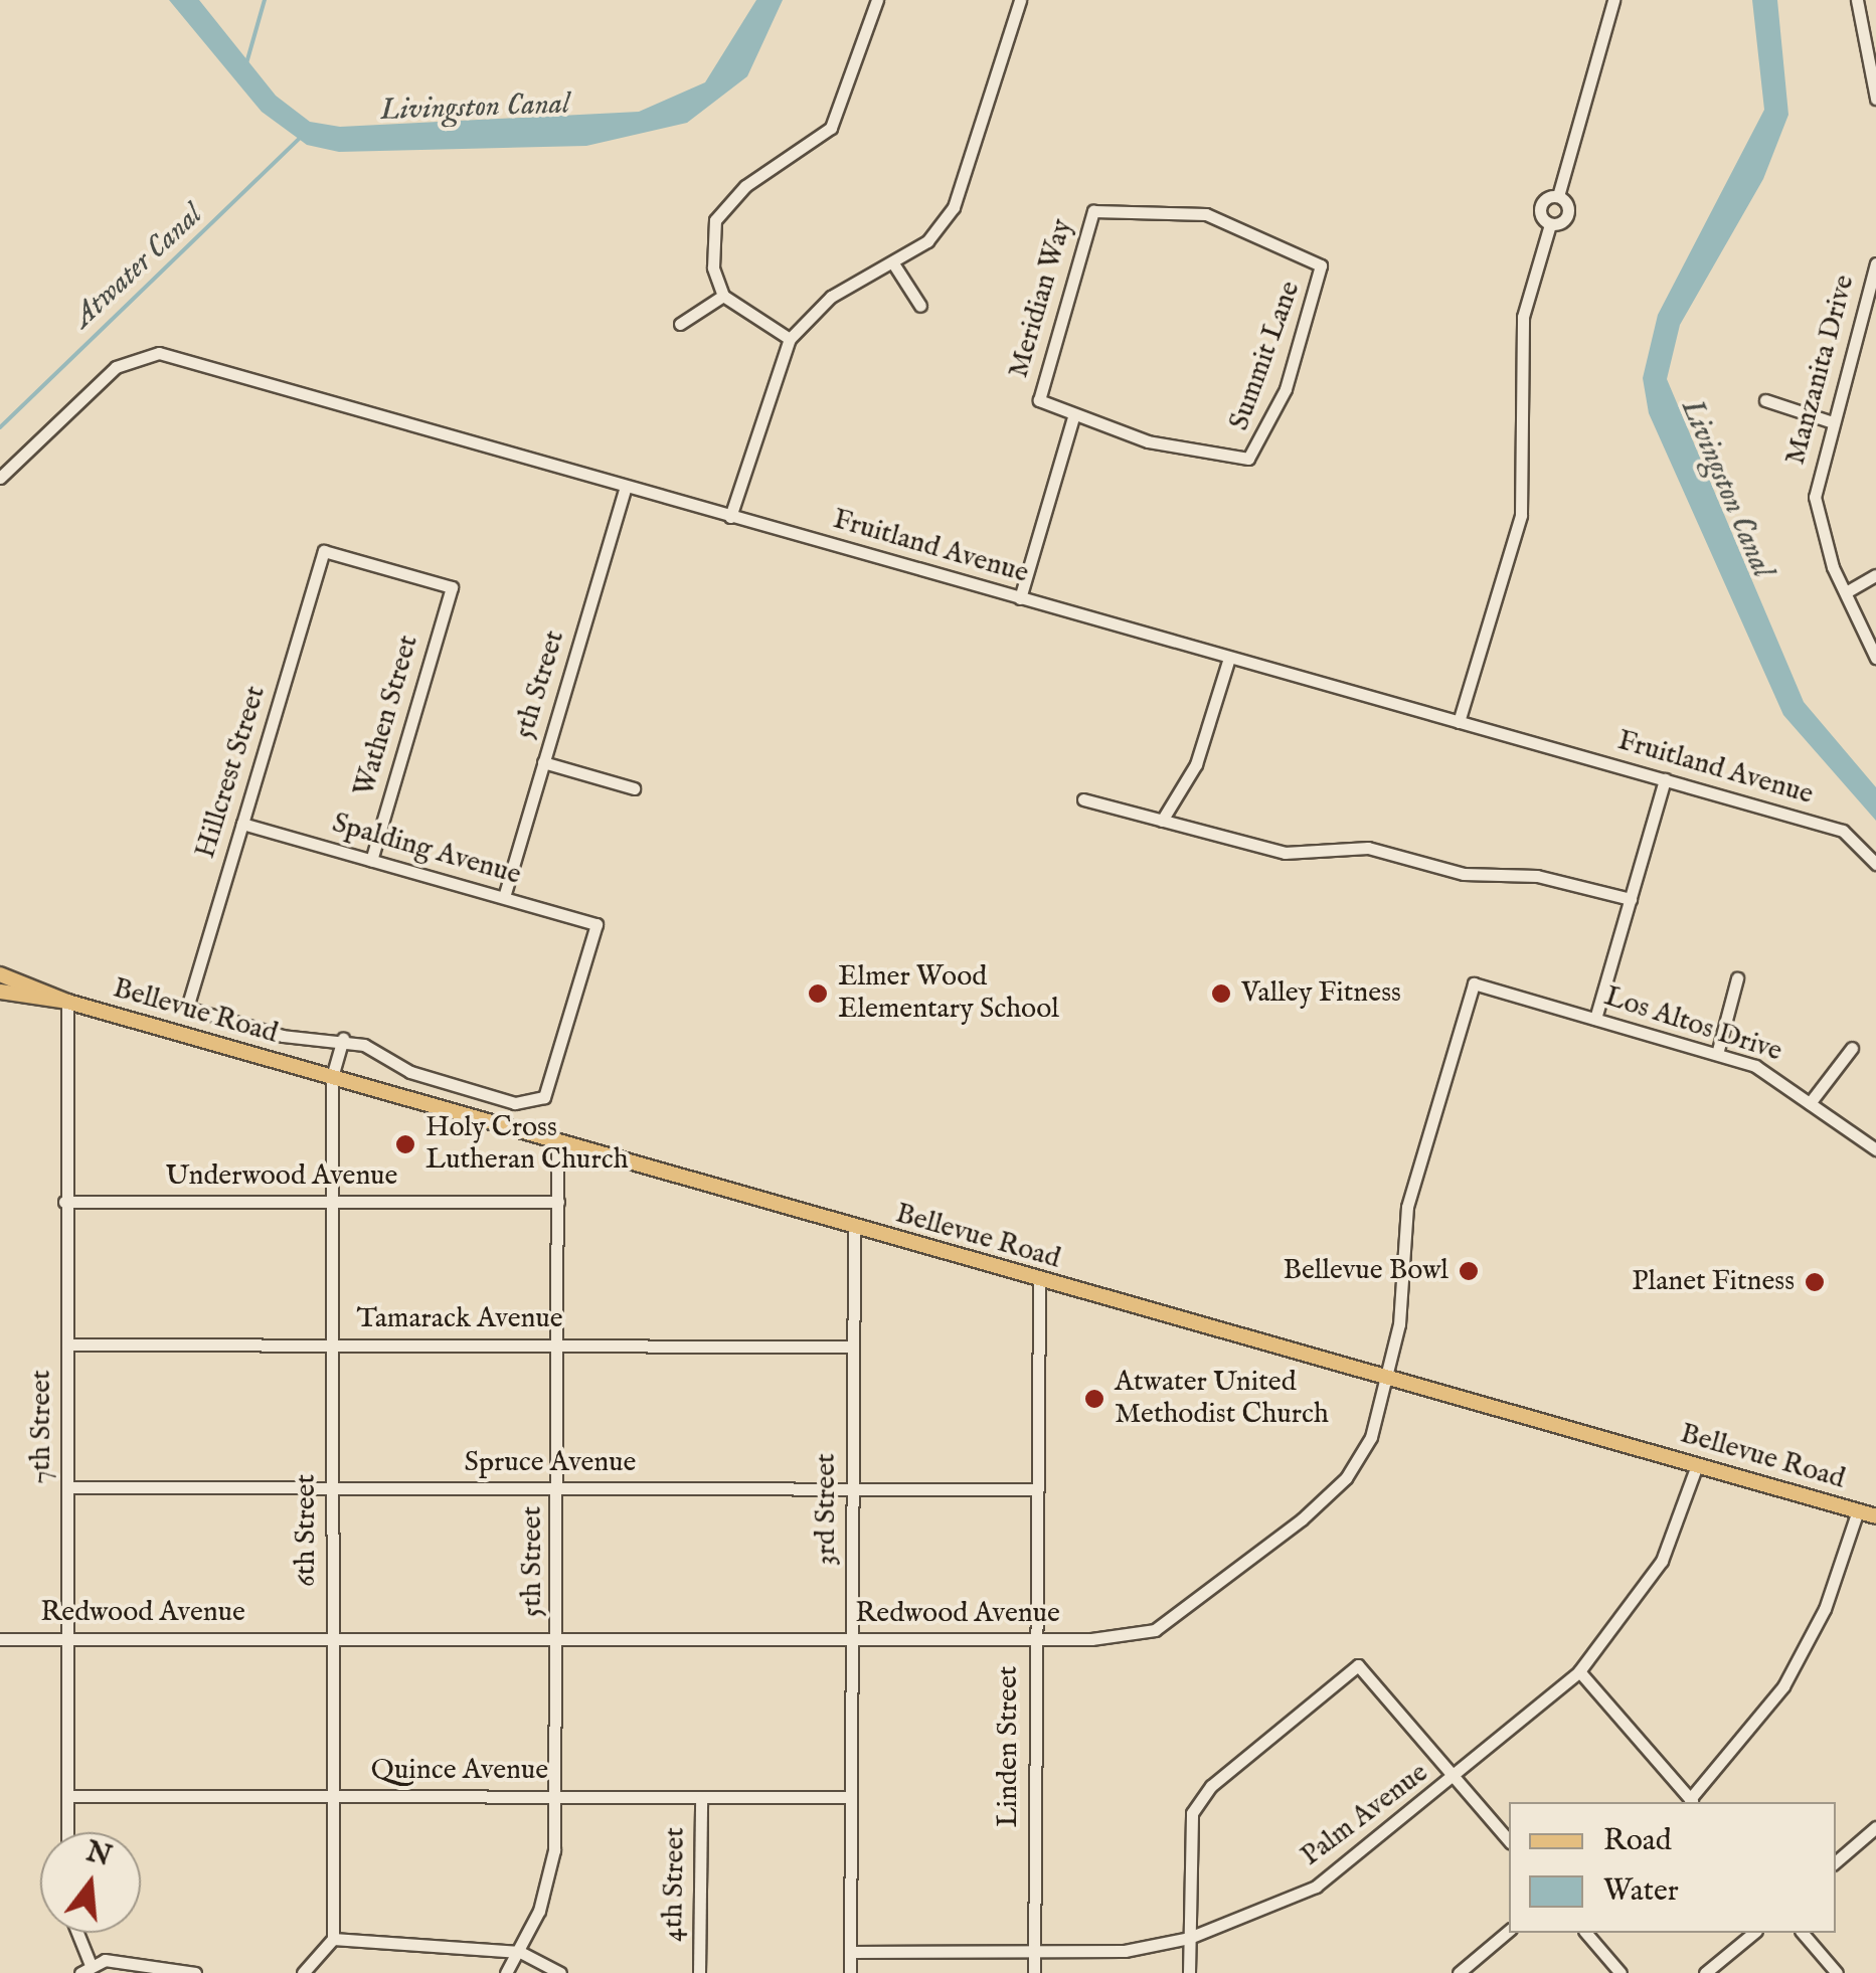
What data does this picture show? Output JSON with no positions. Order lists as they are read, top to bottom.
{
  "streets": {
    "main road": ["Bellevue Road"],
    "street": [
      "Meridian Way",
      "Summit Lane",
      "Manzanita Drive",
      "Fruitland Avenue",
      "5th Street",
      "Wathen Street",
      "Hillcrest Street",
      "Spalding Avenue",
      "Los Altos Drive",
      "Underwood Avenue",
      "Tamarack Avenue",
      "7th Street",
      "Spruce Avenue",
      "3rd Street",
      "6th Street",
      "Redwood Avenue",
      "Linden Street",
      "Quince Avenue",
      "Palm Avenue",
      "4th Street"
    ]
  },
  "crossings": [
    ["Meridian Way", "Summit Lane"],
    ["Fruitland Avenue", "5th Street"],
    ["5th Street", "Spalding Avenue"],
    ["5th Street", "Bellevue Road"],
    ["5th Street", "Underwood Avenue"],
    ["5th Street", "Tamarack Avenue"],
    ["5th Street", "Spruce Avenue"],
    ["5th Street", "Redwood Avenue"],
    ["5th Street", "Quince Avenue"],
    ["Wathen Street", "Hillcrest Street"],
    ["Wathen Street", "Spalding Avenue"],
    ["Hillcrest Street", "Spalding Avenue"],
    ["Hillcrest Street", "6th Street"],
    ["Spalding Avenue", "6th Street"],
    ["Bellevue Road", "7th Street"],
    ["Bellevue Road", "3rd Street"],
    ["Bellevue Road", "6th Street"],
    ["Bellevue Road", "Redwood Avenue"],
    ["Bellevue Road", "Linden Street"],
    ["Bellevue Road", "Palm Avenue"],
    ["Los Altos Drive", "Redwood Avenue"],
    ["Underwood Avenue", "7th Street"],
    ["Underwood Avenue", "6th Street"],
    ["Tamarack Avenue", "7th Street"],
    ["Tamarack Avenue", "3rd Street"],
    ["Tamarack Avenue", "6th Street"],
    ["7th Street", "Spruce Avenue"],
    ["7th Street", "Redwood Avenue"],
    ["7th Street", "Quince Avenue"],
    ["Spruce Avenue", "3rd Street"],
    ["Spruce Avenue", "6th Street"],
    ["Spruce Avenue", "Linden Street"],
    ["3rd Street", "Redwood Avenue"],
    ["3rd Street", "Quince Avenue"],
    ["3rd Street", "Palm Avenue"],
    ["6th Street", "Redwood Avenue"],
    ["6th Street", "Quince Avenue"],
    ["Redwood Avenue", "Linden Street"],
    ["Linden Street", "Palm Avenue"],
    ["Quince Avenue", "4th Street"]
  ],
  "water": ["Livingston Canal", "Atwater Canal"],
  "places": [
    "Elmer Wood Elementary School",
    "Valley Fitness",
    "Holy Cross Lutheran Church",
    "Bellevue Bowl",
    "Planet Fitness",
    "Atwater United Methodist Church"
  ],
  "legend": ["Road", "Water"],
  "north": "top"
}
